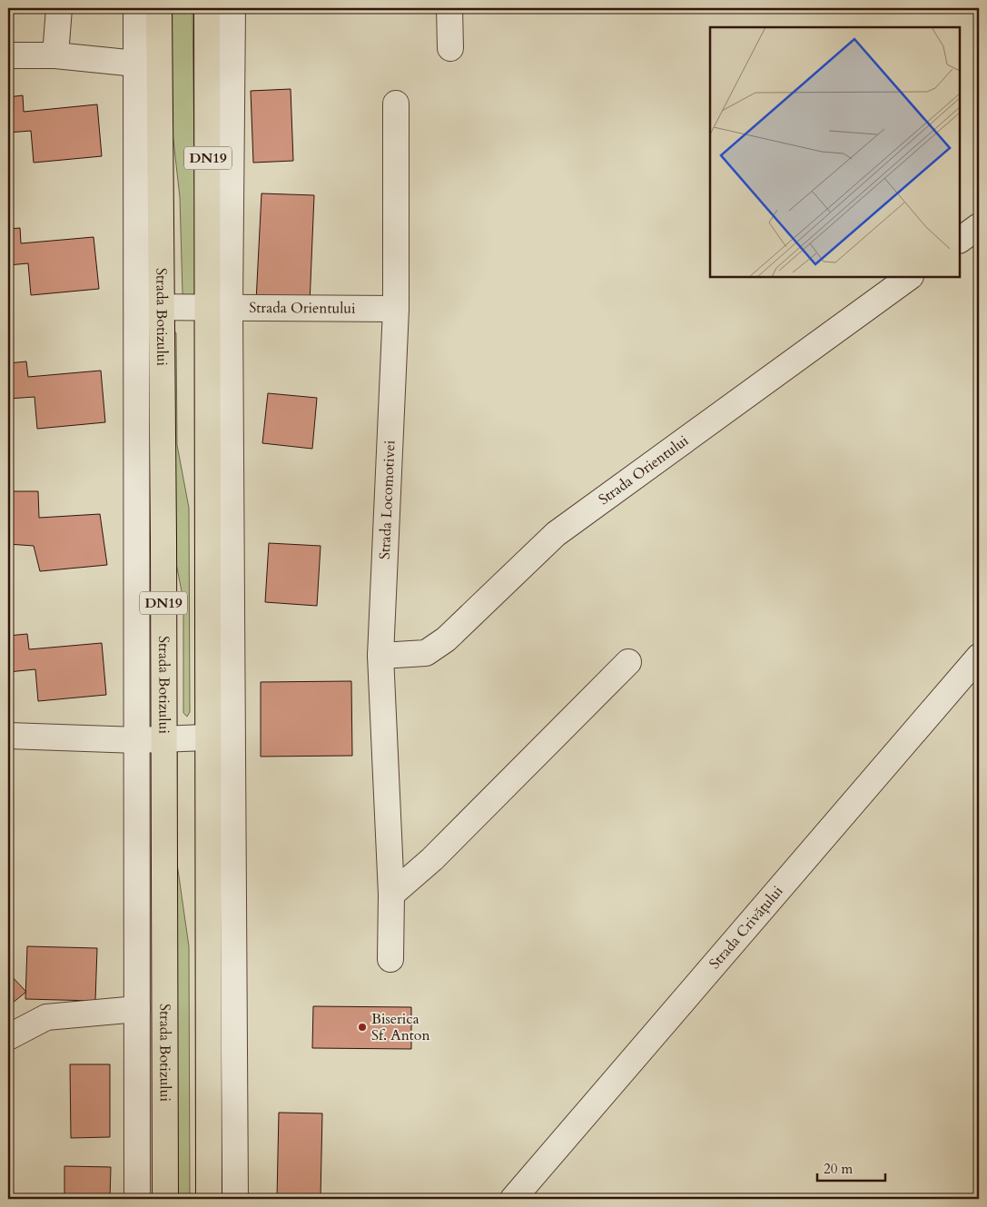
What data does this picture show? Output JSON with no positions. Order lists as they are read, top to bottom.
{
  "streets": {
    "main road": ["DN19", "Strada Botizului"],
    "street": ["Strada Orientului", "Strada Locomotivei", "Strada Crivățului"]
  },
  "crossings": [
    ["DN19", "Strada Orientului"],
    ["Strada Orientului", "Strada Botizului"],
    ["Strada Orientului", "Strada Locomotivei"]
  ],
  "places": ["Biserica Sf. Anton"],
  "scale_bar": "20 m"
}
